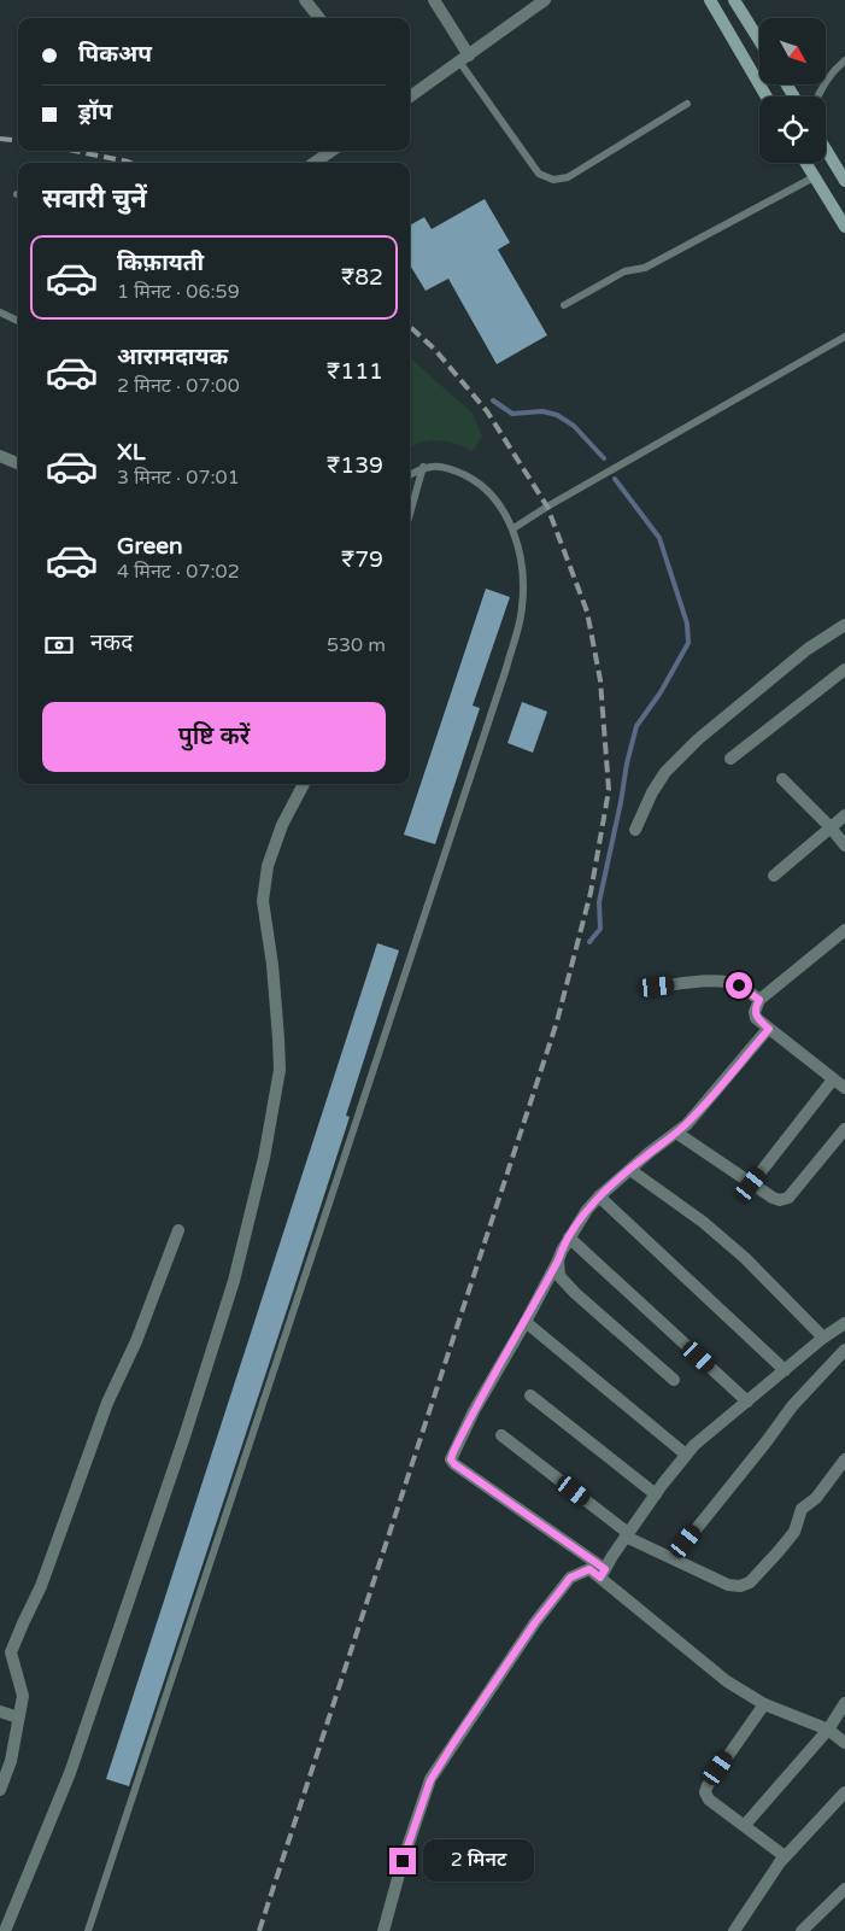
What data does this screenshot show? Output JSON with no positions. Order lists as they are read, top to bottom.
{
  "north": "bottom right",
  "page": {
    "banner": ["पिकअप", "ड्रॉप"],
    "heading": "सवारी चुनें",
    "list": [
      {
        "name": "किफ़ायती",
        "note": "1 मिनट · 06:59",
        "value": "₹82"
      },
      {
        "name": "आरामदायक",
        "note": "2 मिनट · 07:00",
        "value": "₹111"
      },
      {
        "name": "XL",
        "note": "3 मिनट · 07:01",
        "value": "₹139"
      },
      {
        "name": "Green",
        "note": "4 मिनट · 07:02",
        "value": "₹79"
      }
    ],
    "pay": ["नकद", "530 m"],
    "buttons": "पुष्टि करें",
    "bubble": "2 मिनट"
  }
}
